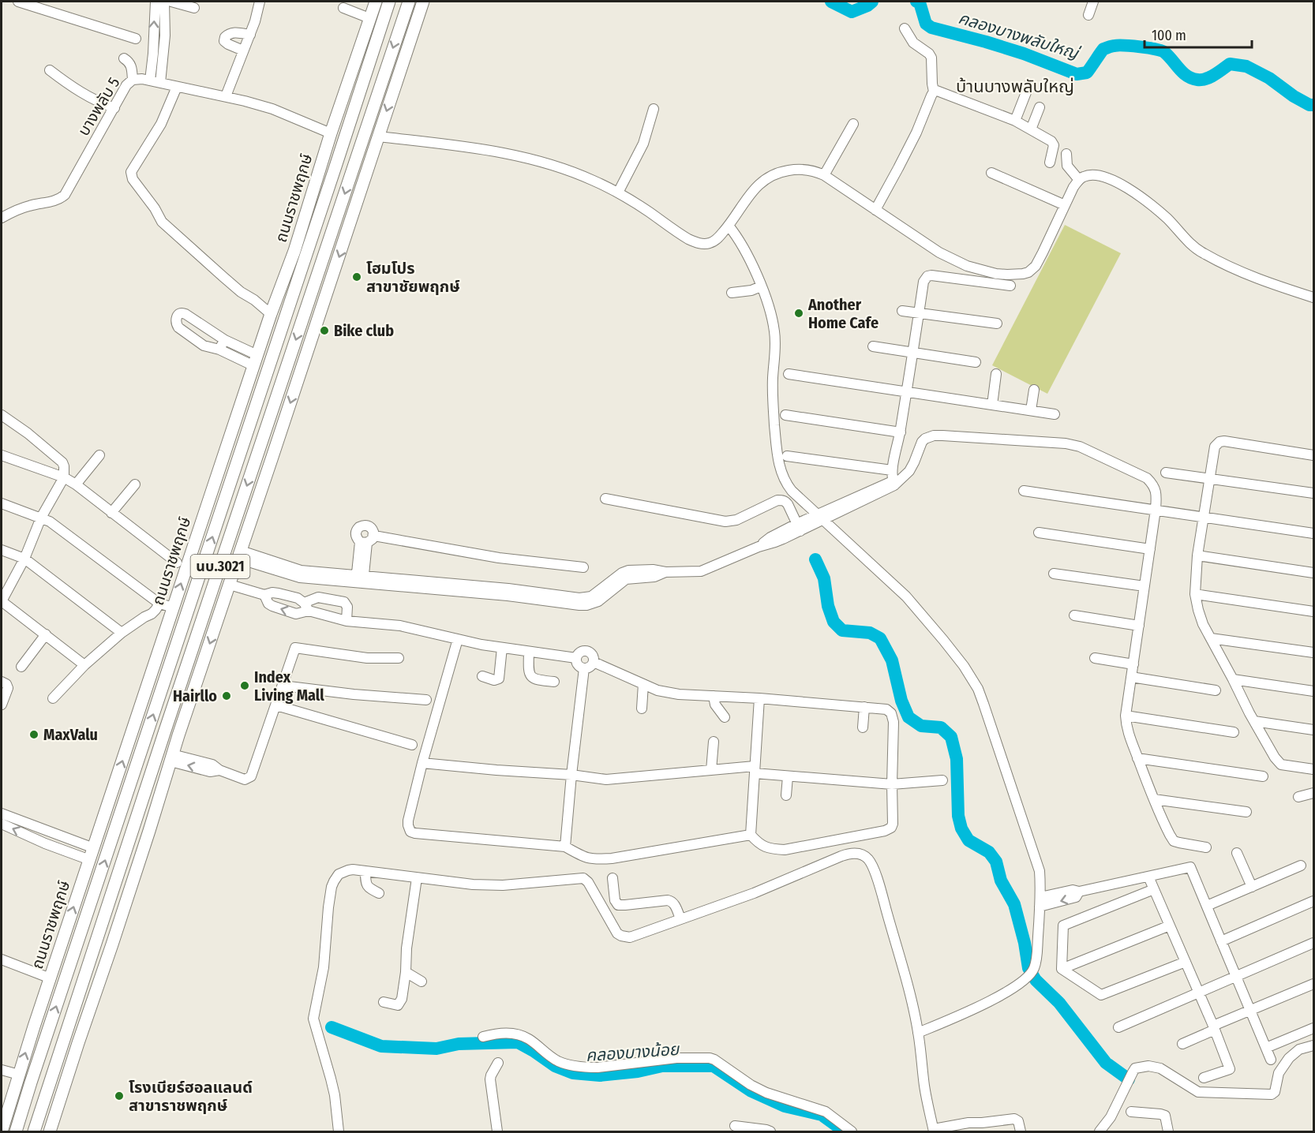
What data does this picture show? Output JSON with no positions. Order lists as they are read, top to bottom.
{
  "streets": {
    "main road": ["ถนนราชพฤกษ์", "นบ.3021"],
    "street": ["บางพลับ 5"]
  },
  "crossings": [
    ["บางพลับ 5", "ถนนราชพฤกษ์"]
  ],
  "districts": ["บ้านบางพลับใหญ่"],
  "water": ["คลองบางพลับใหญ่", "คลองบางน้อย"],
  "places": [
    "โฮมโปร สาขาชัยพฤกษ์",
    "Another Home Cafe",
    "Bike club",
    "Index Living Mall",
    "Hairllo",
    "MaxValu",
    "โรงเบียร์ฮอลแลนด์ สาขาราชพฤกษ์"
  ],
  "scale_bar": "100 m"
}
